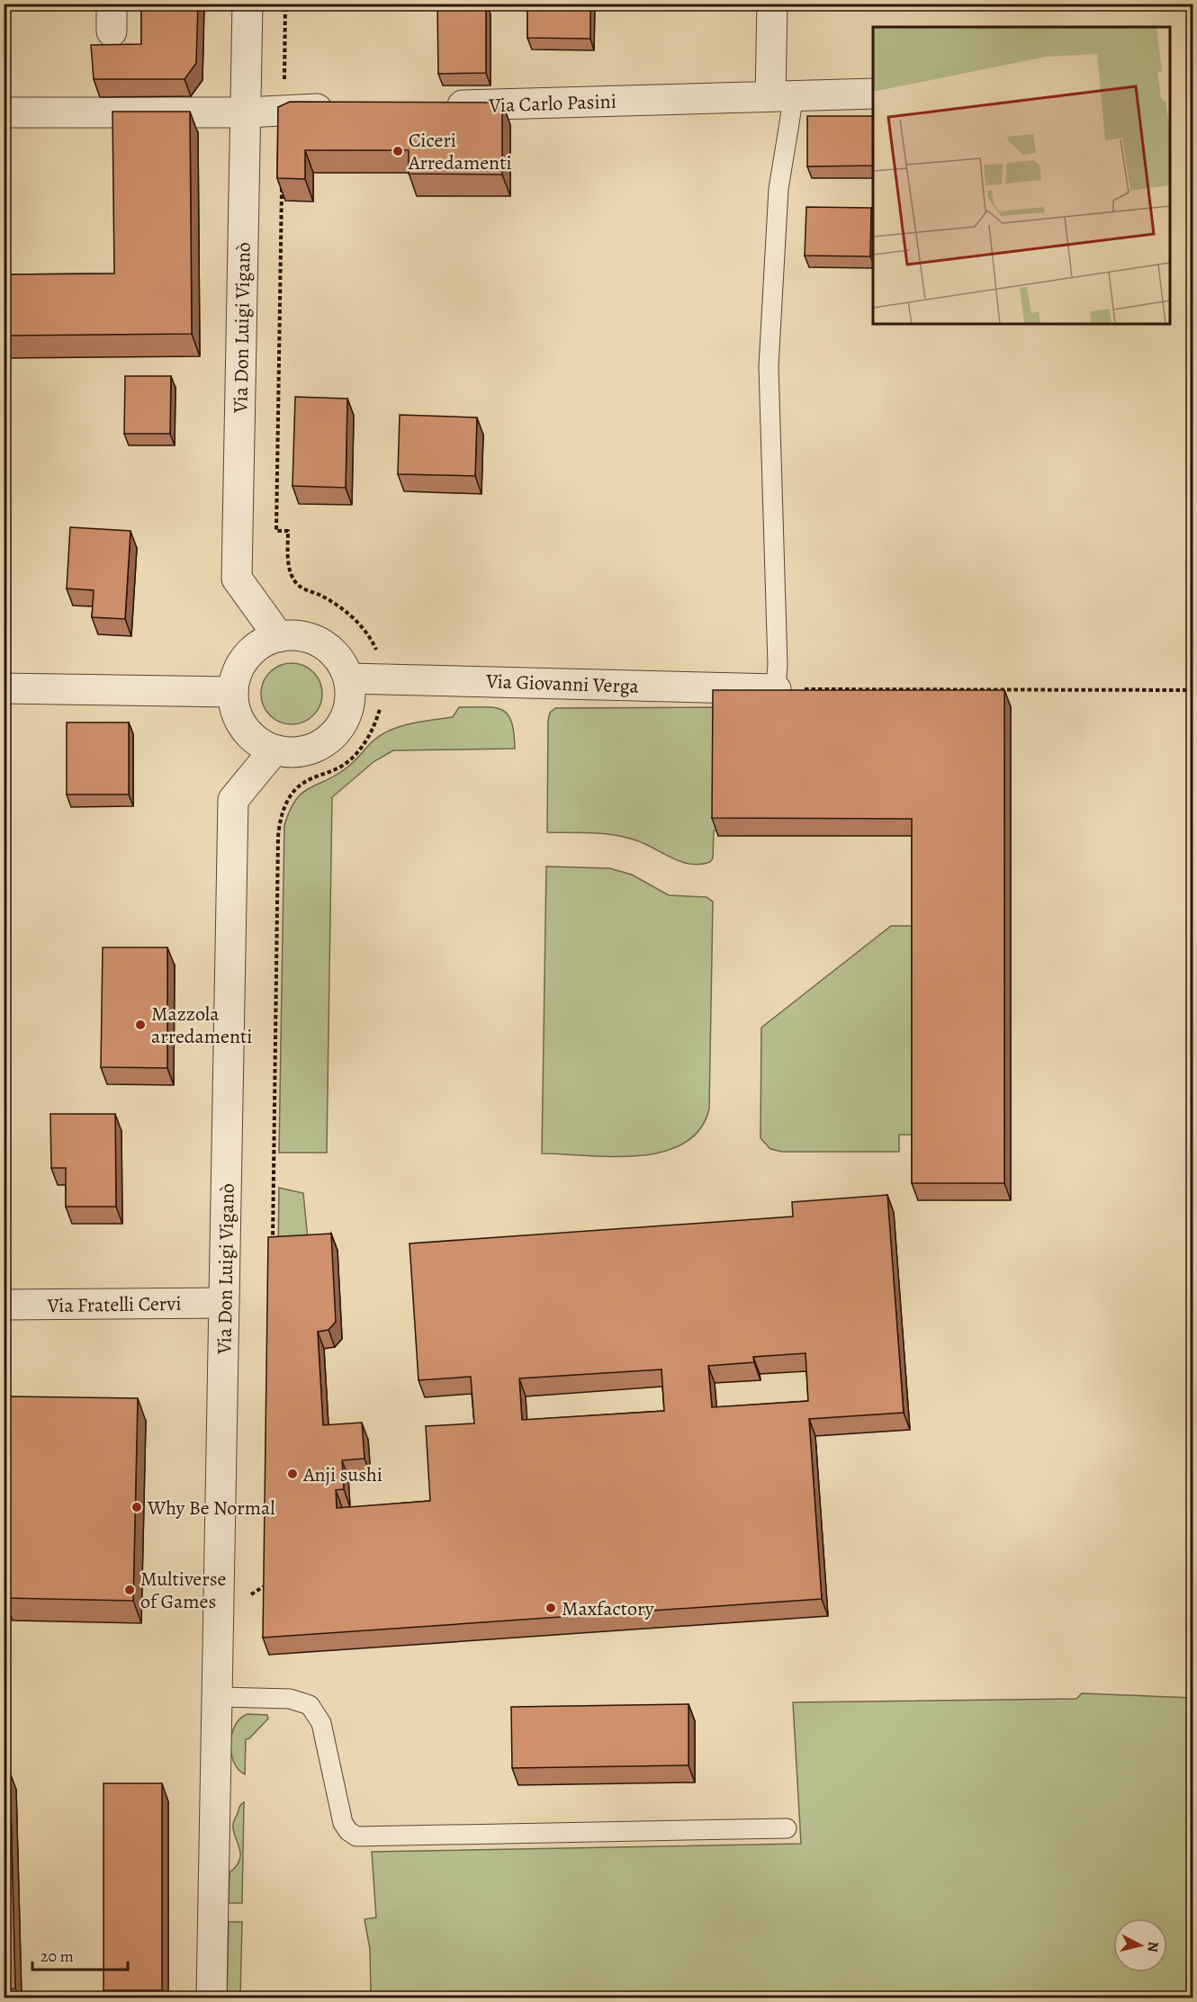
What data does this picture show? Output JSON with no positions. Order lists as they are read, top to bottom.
{
  "streets": {
    "street": [
      "Via Carlo Pasini",
      "Via Don Luigi Viganò",
      "Via Giovanni Verga",
      "Via Fratelli Cervi"
    ]
  },
  "crossings": [
    ["Via Don Luigi Viganò", "Via Giovanni Verga"],
    ["Via Don Luigi Viganò", "Via Fratelli Cervi"]
  ],
  "places": [
    "Ciceri Arredamenti",
    "Mazzola arredamenti",
    "Anji sushi",
    "Why Be Normal",
    "Multiverse of Games",
    "Maxfactory"
  ],
  "scale_bar": "20 m",
  "north": "right"
}
